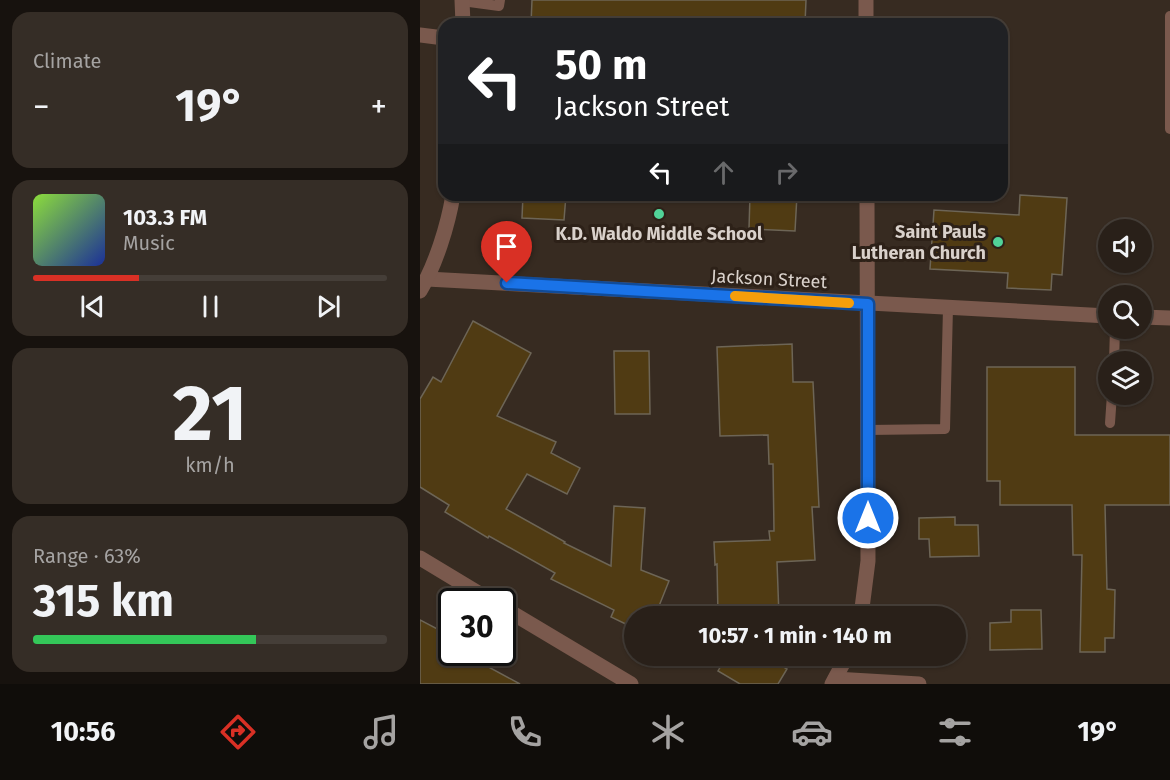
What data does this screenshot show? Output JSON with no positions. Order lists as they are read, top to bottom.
{
  "streets": {
    "street": ["Jackson Street"]
  },
  "places": ["K.D. Waldo Middle School", "Saint Pauls Lutheran Church"],
  "page": {
    "tile": [
      "Climate",
      ["21", "km/h"],
      ["Range · 63%", "315 km"]
    ],
    "turn": ["50 m", "Jackson Street"],
    "heat": ["−", "19°", "+"],
    "song": ["103.3 FM", "Music"],
    "limit": "30",
    "trip": "10:57 · 1 min · 140 m",
    "tabs": ["10:56", "19°"]
  }
}
